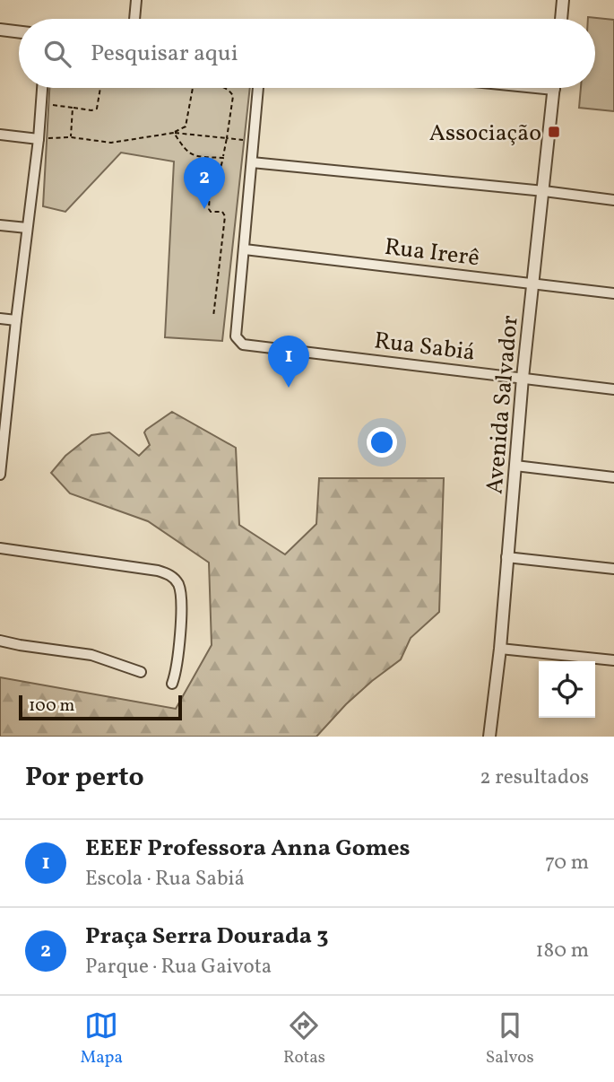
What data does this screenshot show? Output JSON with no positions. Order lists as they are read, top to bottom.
{
  "streets": {
    "street": ["Rua Irerê", "Rua Sabiá", "Avenida Salvador"]
  },
  "crossings": [
    ["Rua Irerê", "Rua Sabiá"],
    ["Rua Irerê", "Avenida Salvador"],
    ["Rua Sabiá", "Avenida Salvador"]
  ],
  "places": {
    "transit": ["Associação"]
  },
  "scale_bar": "100 m",
  "page": {
    "search": "Pesquisar aqui",
    "pins": ["2", "1"],
    "scale": "100 m",
    "heading": ["Por perto", "2 resultados"],
    "list": [
      {
        "mark": "1",
        "name": "EEEF Professora Anna Gomes",
        "note": "Escola · Rua Sabiá",
        "value": "70 m"
      },
      {
        "mark": "2",
        "name": "Praça Serra Dourada 3",
        "note": "Parque · Rua Gaivota",
        "value": "180 m"
      }
    ],
    "nav": ["Mapa", "Rotas", "Salvos"]
  }
}
